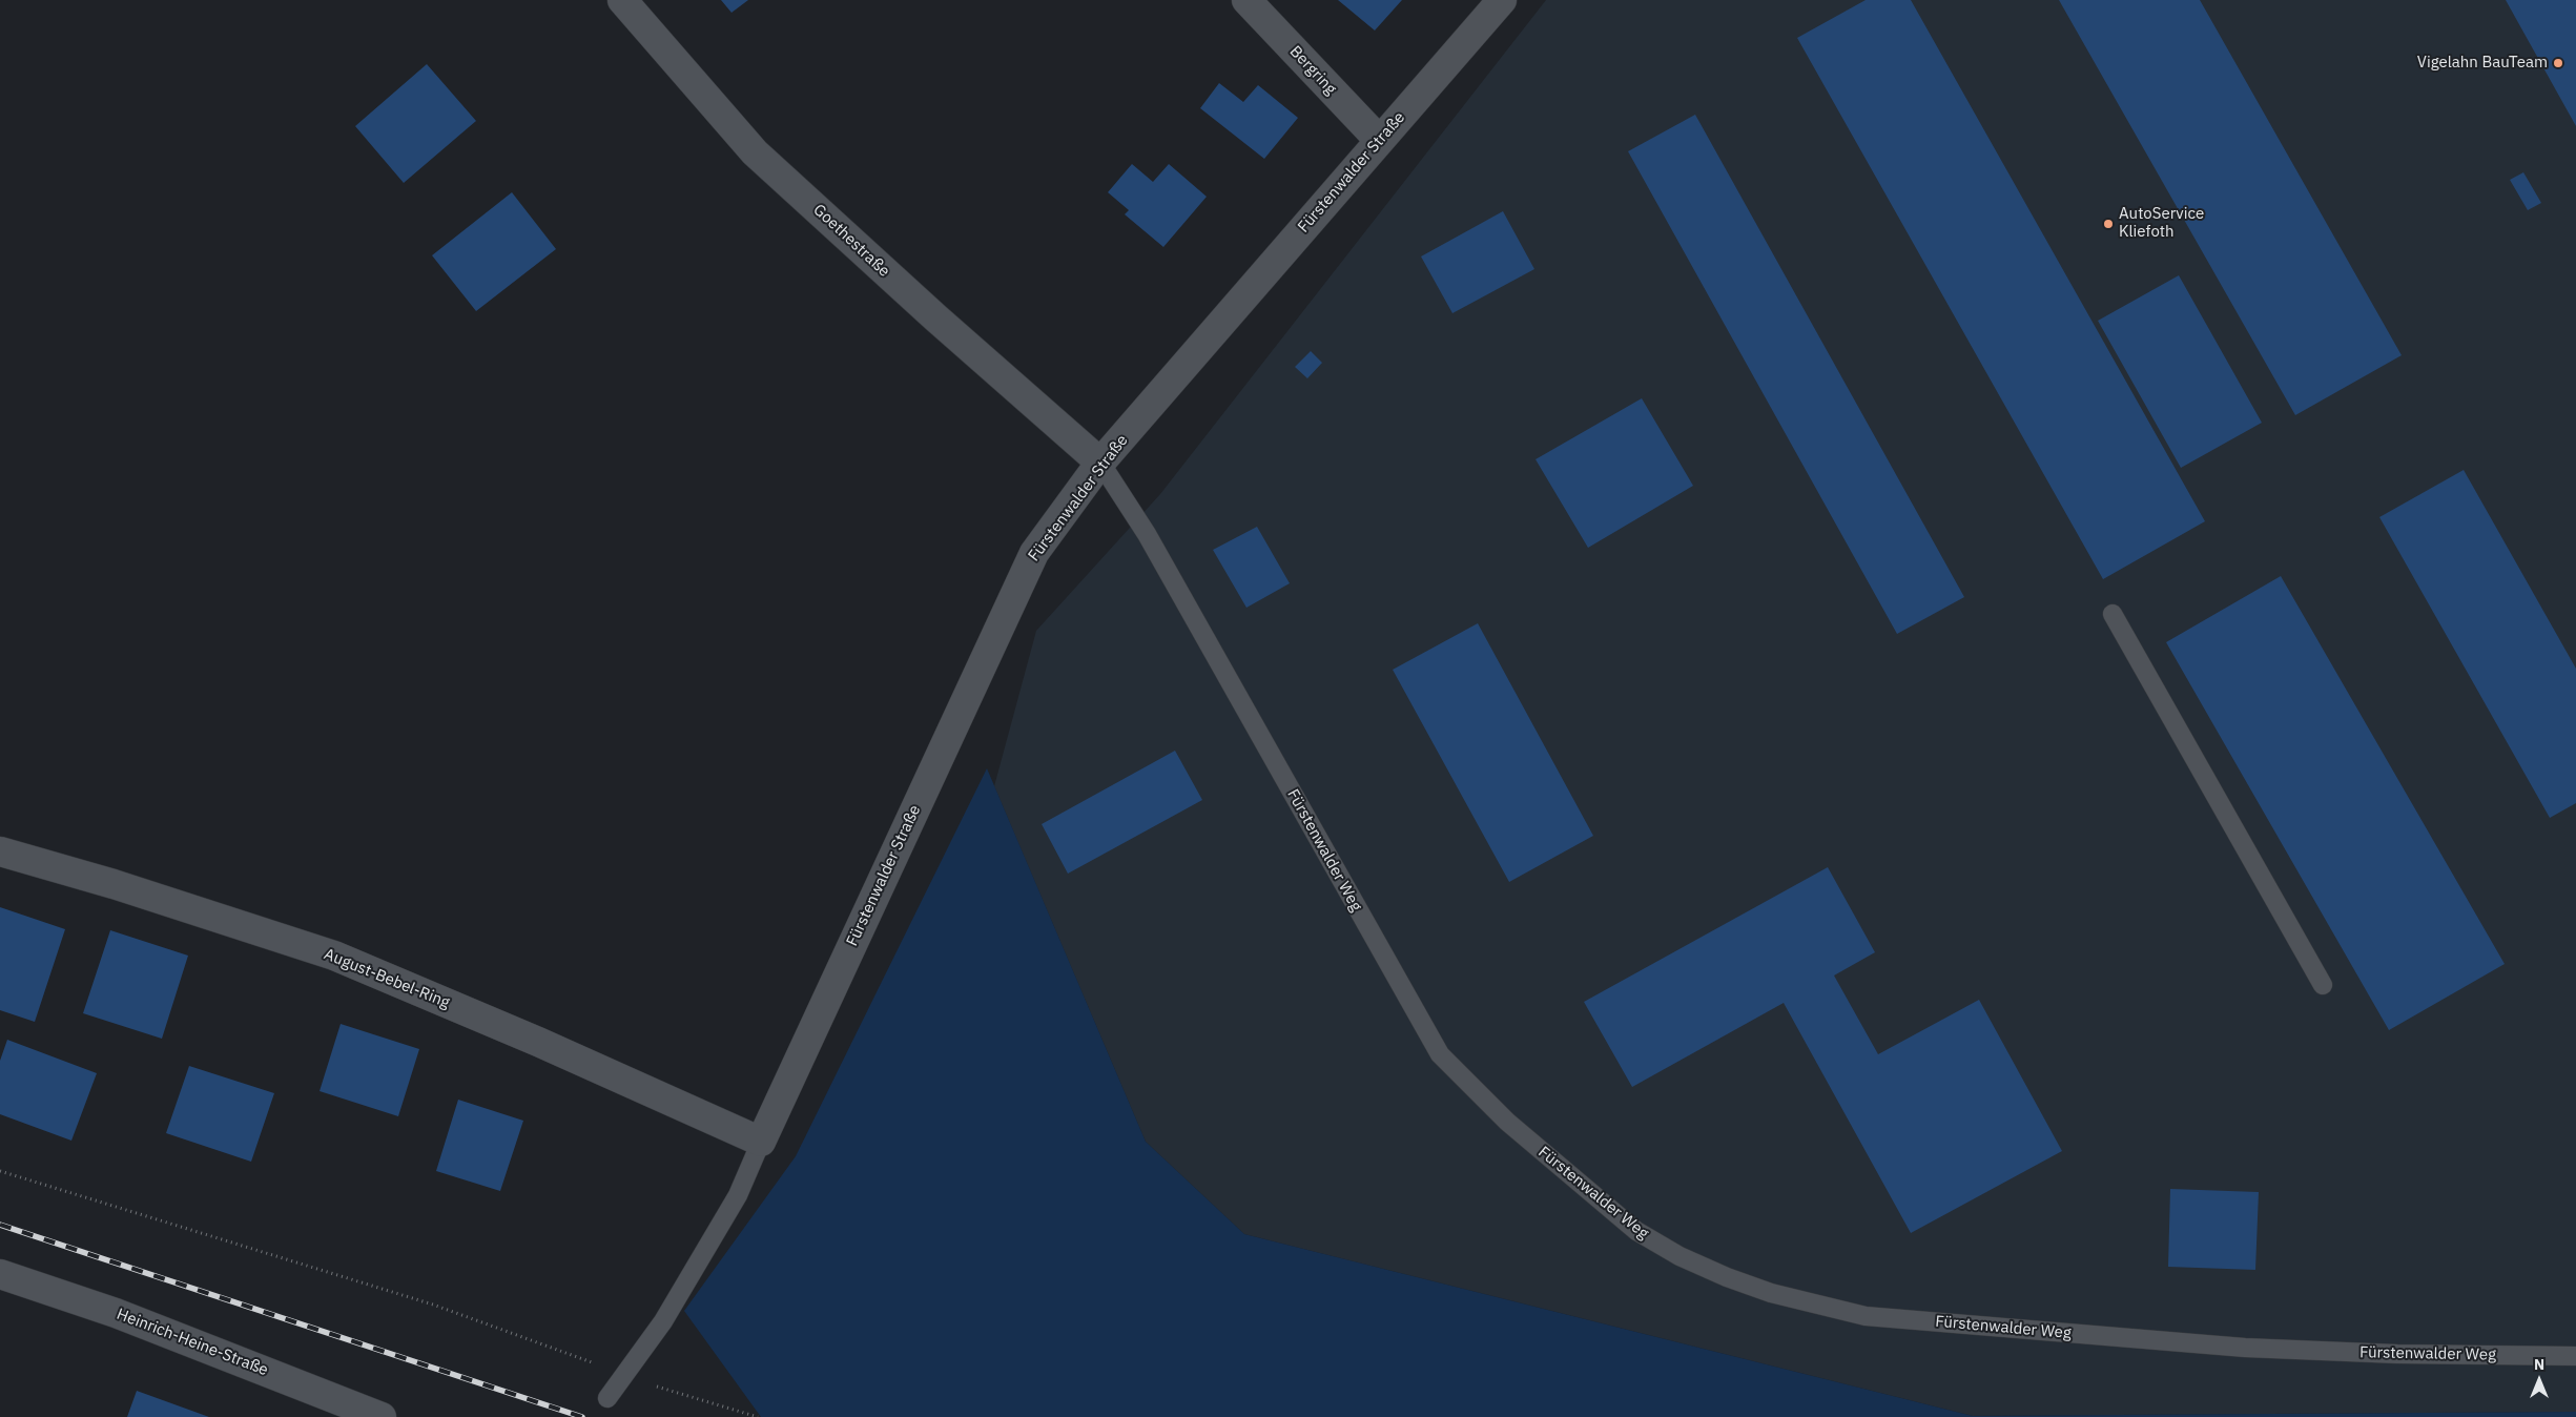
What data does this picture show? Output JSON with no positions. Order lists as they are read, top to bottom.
{
  "streets": {
    "street": [
      "Bergring",
      "Fürstenwalder Straße",
      "Goethestraße",
      "August-Bebel-Ring",
      "Heinrich-Heine-Straße"
    ],
    "lane": ["Fürstenwalder Weg"]
  },
  "crossings": [
    ["Bergring", "Fürstenwalder Straße"],
    ["Fürstenwalder Straße", "Goethestraße"],
    ["Fürstenwalder Straße", "Fürstenwalder Weg"],
    ["Fürstenwalder Straße", "August-Bebel-Ring"],
    ["Goethestraße", "Fürstenwalder Weg"]
  ],
  "places": ["Vigelahn BauTeam", "AutoService Kliefoth"],
  "north": "top"
}
